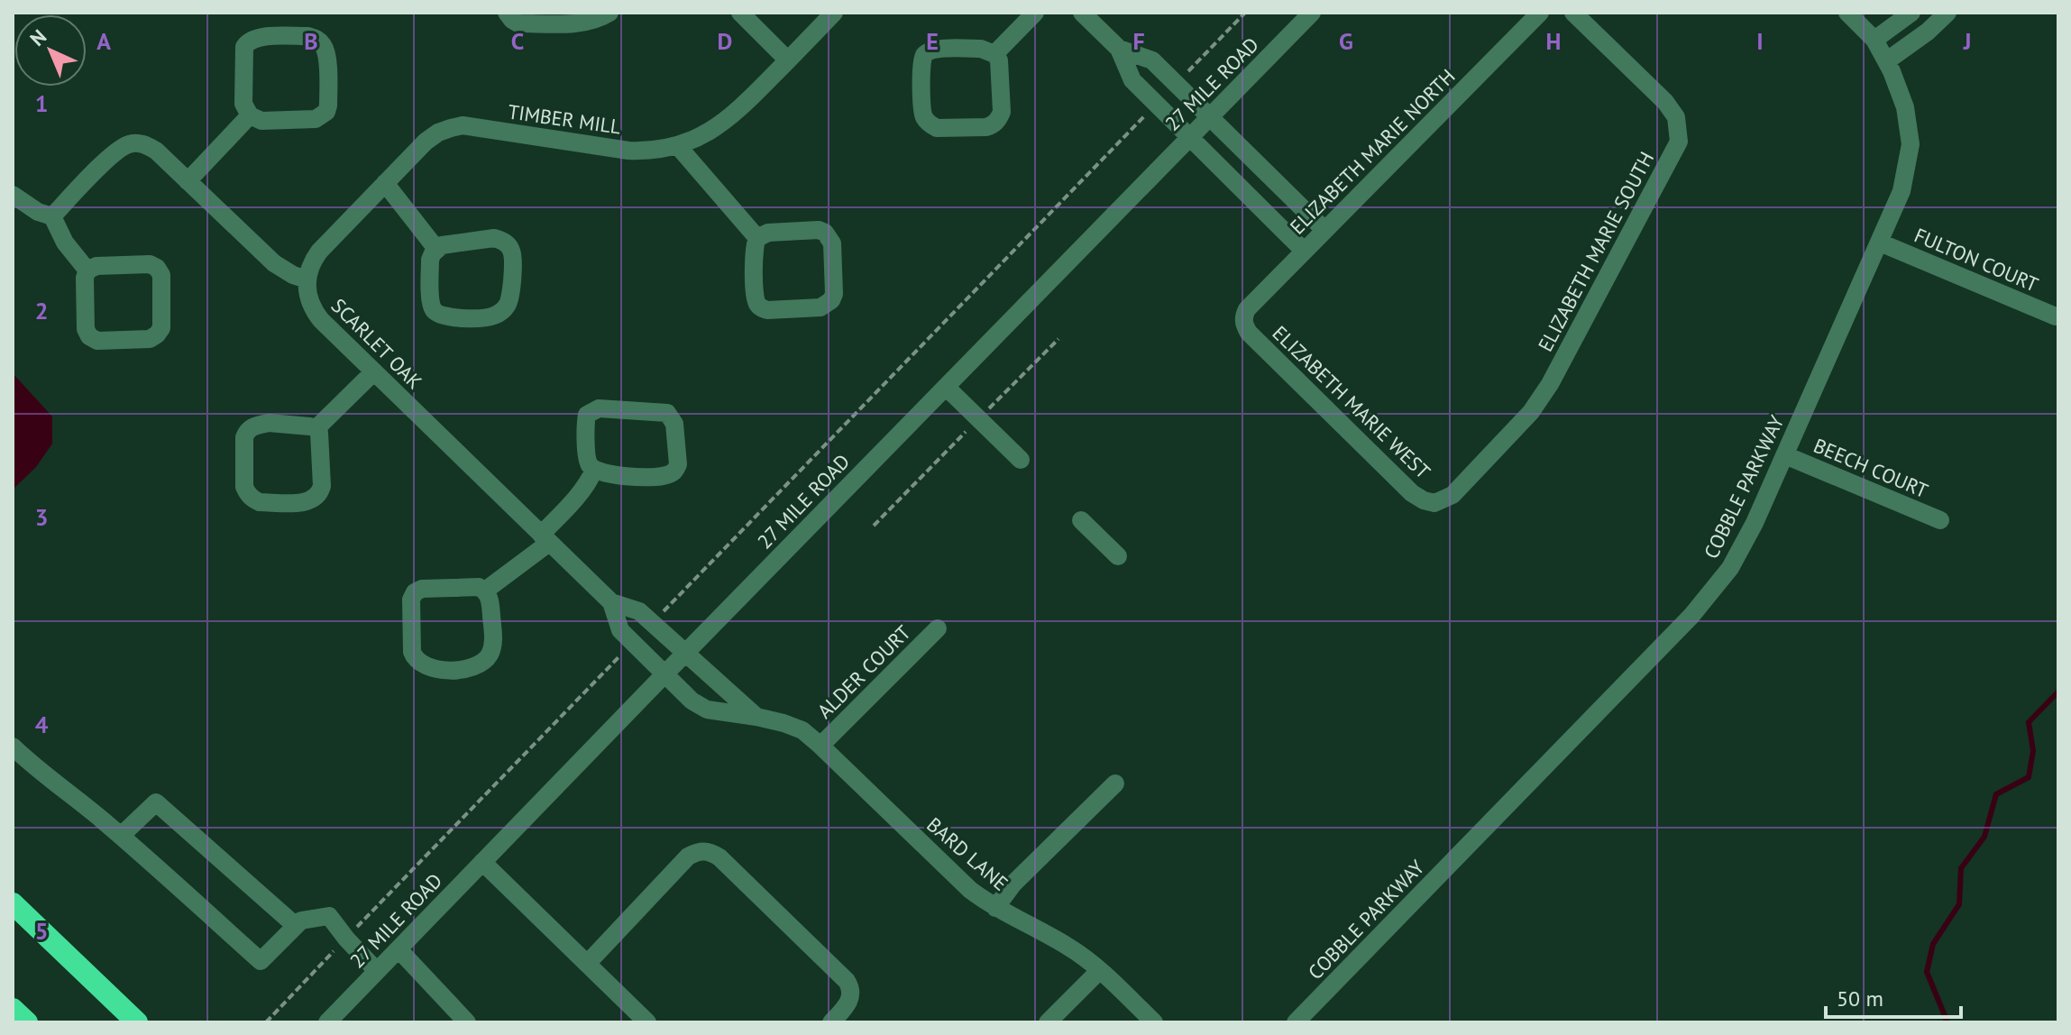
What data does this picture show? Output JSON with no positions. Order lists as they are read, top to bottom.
{
  "streets": {
    "street": [
      "27 MILE ROAD",
      "TIMBER MILL",
      "ELIZABETH MARIE NORTH",
      "ELIZABETH MARIE SOUTH",
      "FULTON COURT",
      "SCARLET OAK",
      "ELIZABETH MARIE WEST",
      "BEECH COURT",
      "COBBLE PARKWAY",
      "ALDER COURT",
      "BARD LANE"
    ]
  },
  "crossings": [
    ["27 MILE ROAD", "SCARLET OAK"],
    ["27 MILE ROAD", "BARD LANE"],
    ["TIMBER MILL", "SCARLET OAK"],
    ["ELIZABETH MARIE NORTH", "ELIZABETH MARIE WEST"],
    ["ELIZABETH MARIE SOUTH", "ELIZABETH MARIE WEST"],
    ["FULTON COURT", "COBBLE PARKWAY"],
    ["SCARLET OAK", "BARD LANE"],
    ["BEECH COURT", "COBBLE PARKWAY"],
    ["ALDER COURT", "BARD LANE"]
  ],
  "scale_bar": "50 m",
  "north": "top left",
  "grid": {
    "columns": [
      "A",
      "B",
      "C",
      "D",
      "E",
      "F",
      "G",
      "H",
      "I",
      "J"
    ],
    "rows": [
      "1",
      "2",
      "3",
      "4",
      "5"
    ]
  }
}
